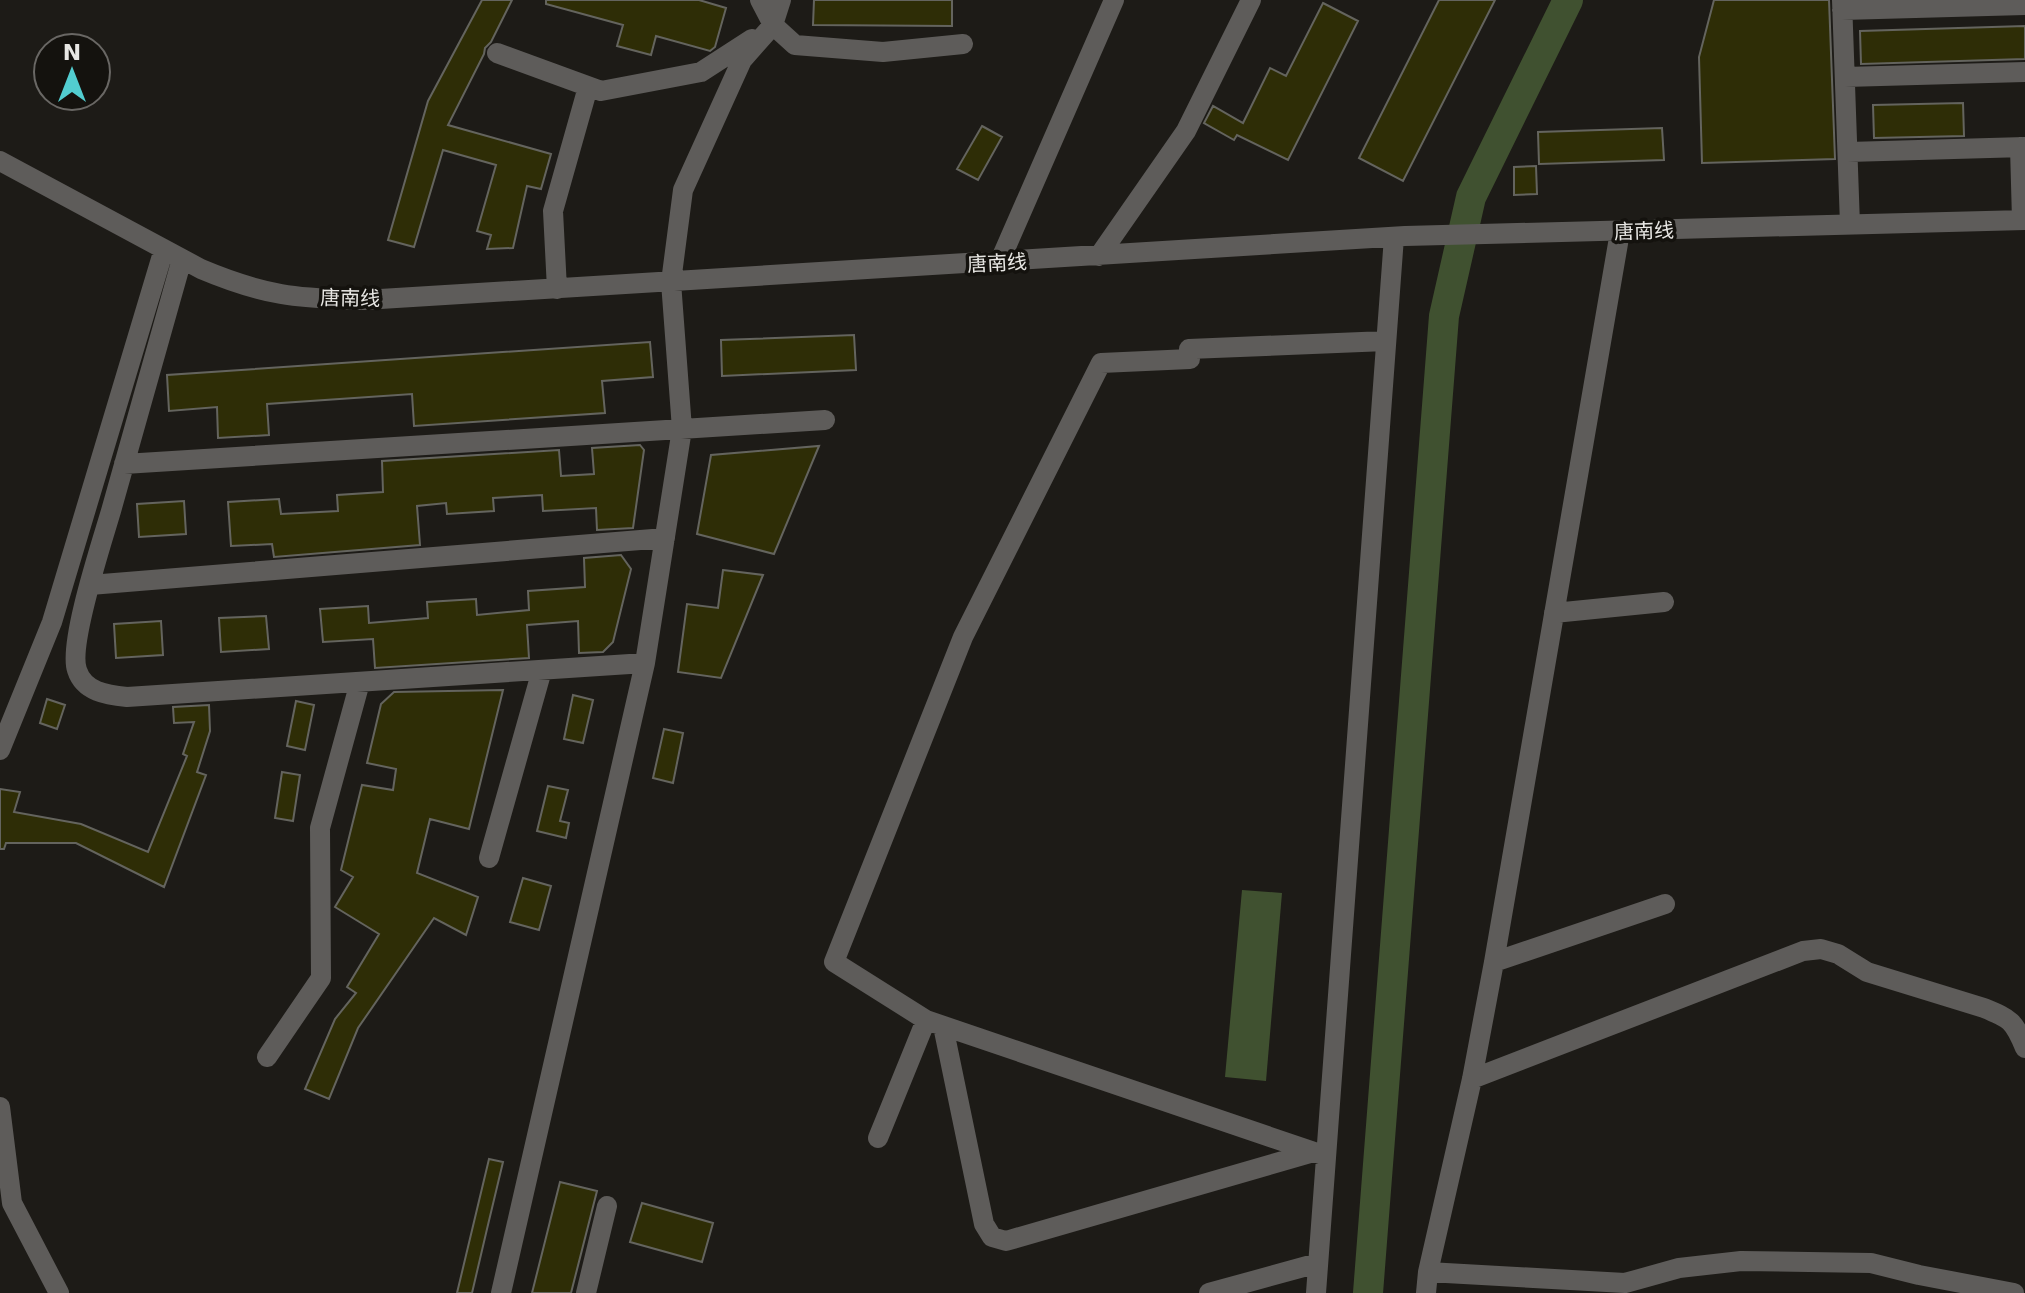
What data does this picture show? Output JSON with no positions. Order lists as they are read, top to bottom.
{
  "streets": {
    "street": ["唐南线"]
  },
  "north": "top"
}
